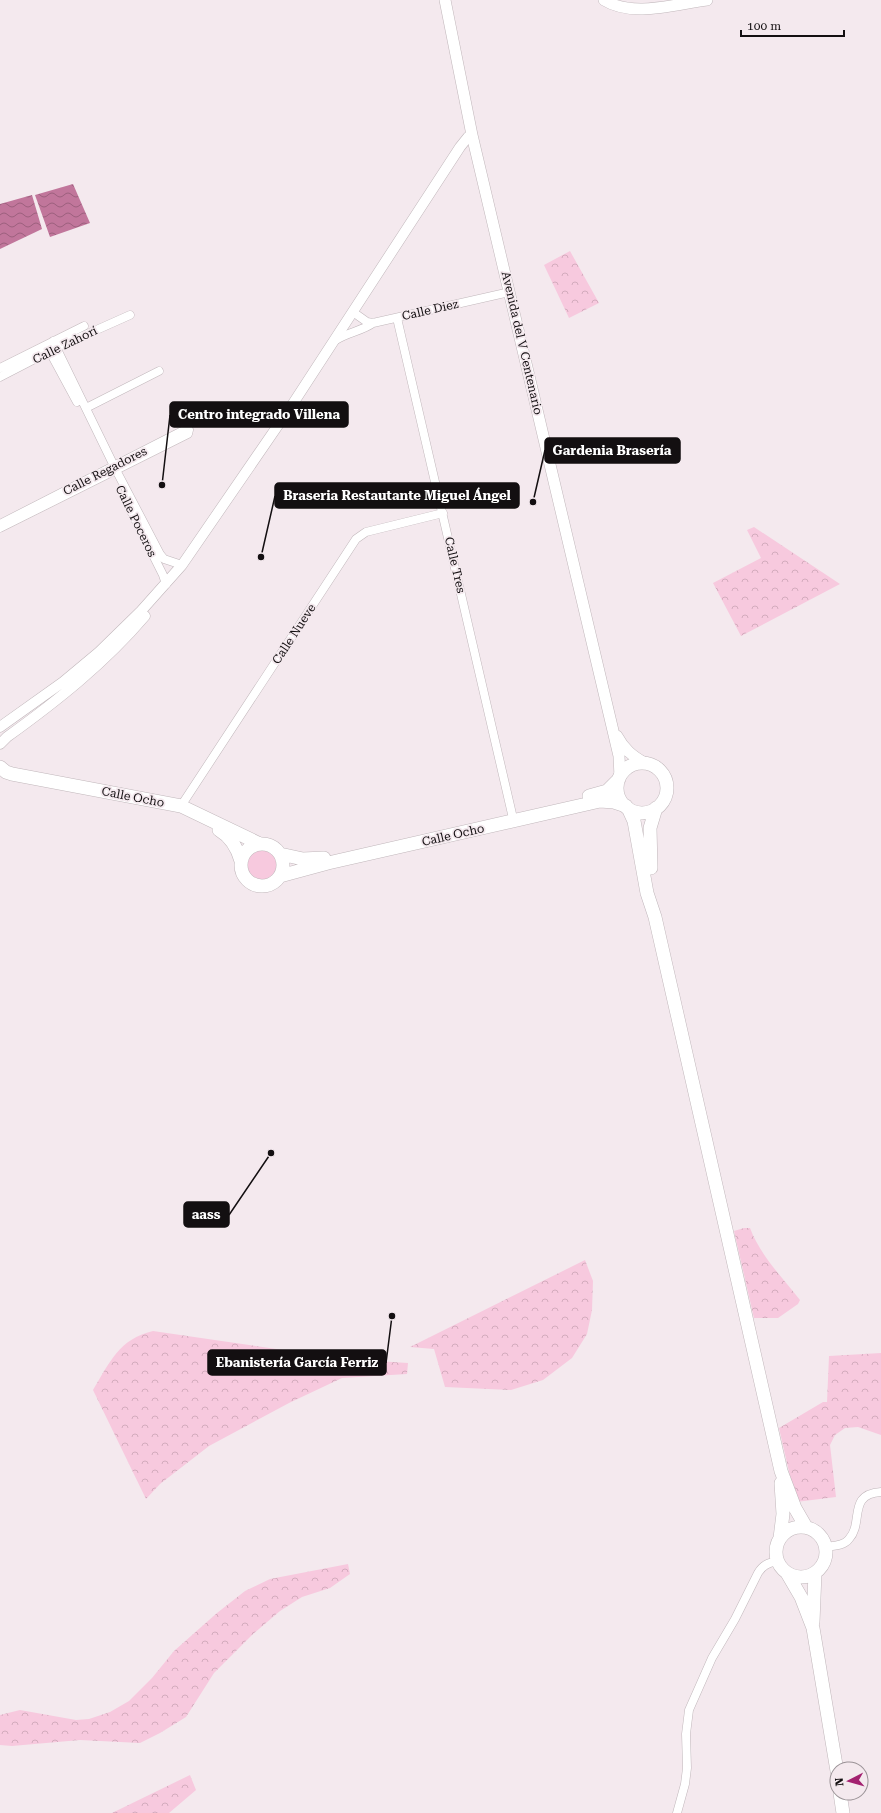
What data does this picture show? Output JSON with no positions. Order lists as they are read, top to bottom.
{
  "streets": {
    "main road": ["Avenida del V Centenario", "Calle Ocho"],
    "street": [
      "Calle Diez",
      "Calle Zahorí",
      "Calle Regadores",
      "Calle Poceros",
      "Calle Tres",
      "Calle Nueve"
    ]
  },
  "crossings": [
    ["Calle Diez", "Avenida del V Centenario"],
    ["Calle Diez", "Calle Tres"],
    ["Avenida del V Centenario", "Calle Ocho"],
    ["Calle Zahorí", "Calle Poceros"],
    ["Calle Regadores", "Calle Poceros"],
    ["Calle Tres", "Calle Nueve"],
    ["Calle Tres", "Calle Ocho"],
    ["Calle Nueve", "Calle Ocho"]
  ],
  "places": [
    "Centro integrado Villena",
    "Gardenia Brasería",
    "Braseria Restautante Miguel Ángel",
    "aass",
    "Ebanistería García Ferriz"
  ],
  "scale_bar": "100 m",
  "north": "left"
}
